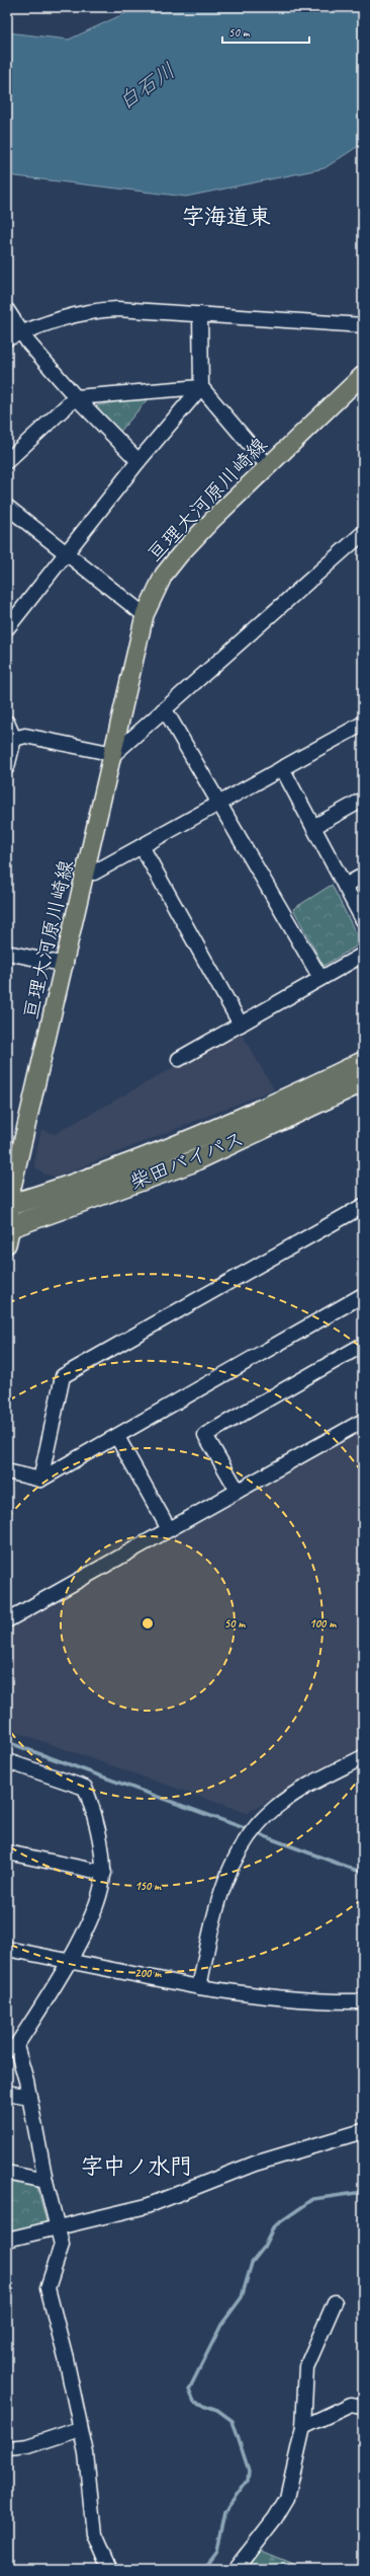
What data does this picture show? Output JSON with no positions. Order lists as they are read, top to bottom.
{
  "streets": {
    "highway": ["柴田バイパス"],
    "main road": ["亘理大河原川崎線"]
  },
  "crossings": [
    ["亘理大河原川崎線", "柴田バイパス"]
  ],
  "districts": ["字海道東", "字中ノ水門"],
  "water": ["白石川"],
  "scale_bar": "50 m",
  "rings": [
    "50 m",
    "100 m",
    "150 m",
    "200 m"
  ]
}
